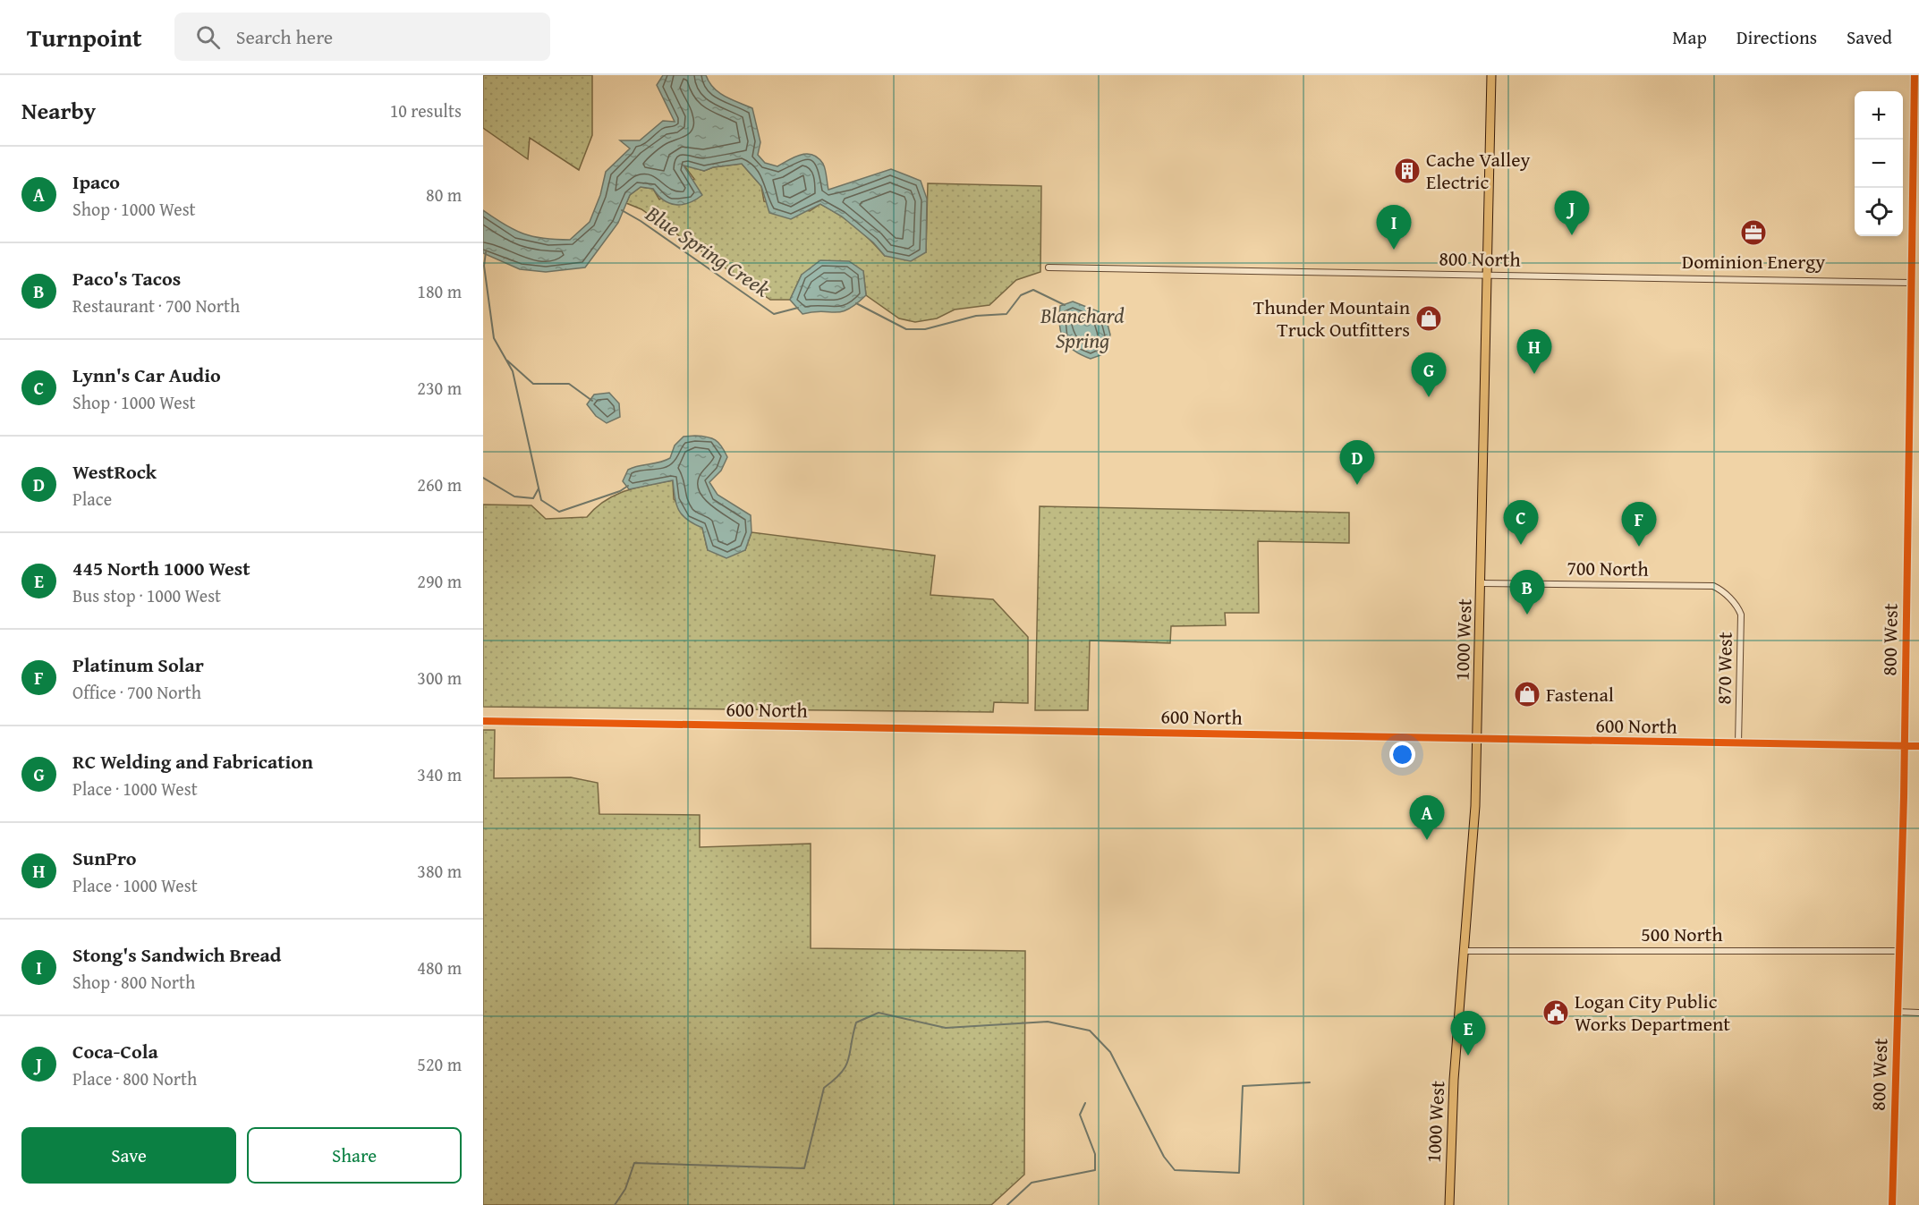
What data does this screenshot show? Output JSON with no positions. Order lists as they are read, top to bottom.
{
  "streets": {
    "main road": ["1000 West"],
    "street": [
      "800 North",
      "700 North",
      "800 West",
      "870 West",
      "600 North",
      "500 North"
    ]
  },
  "crossings": [
    ["800 North", "1000 West"],
    ["800 North", "800 West"],
    ["700 North", "1000 West"],
    ["700 North", "870 West"],
    ["1000 West", "600 North"],
    ["1000 West", "500 North"],
    ["800 West", "600 North"],
    ["800 West", "500 North"],
    ["870 West", "600 North"]
  ],
  "water": ["Blue Spring Creek", "Blanchard Spring"],
  "places": {
    "building": ["Cache Valley Electric"],
    "office": ["Dominion Energy"],
    "shop": ["Thunder Mountain Truck Outfitters", "Fastenal"],
    "public building": ["Logan City Public Works Department"]
  },
  "page": {
    "header": "Turnpoint",
    "search": "Search here",
    "nav": ["Map", "Directions", "Saved"],
    "heading": ["Nearby", "10 results"],
    "map_buttons": ["+", "−"],
    "list": [
      {
        "mark": "A",
        "name": "Ipaco",
        "note": "Shop · 1000 West",
        "value": "80 m"
      },
      {
        "mark": "B",
        "name": "Paco's Tacos",
        "note": "Restaurant · 700 North",
        "value": "180 m"
      },
      {
        "mark": "C",
        "name": "Lynn's Car Audio",
        "note": "Shop · 1000 West",
        "value": "230 m"
      },
      {
        "mark": "D",
        "name": "WestRock",
        "note": "Place",
        "value": "260 m"
      },
      {
        "mark": "E",
        "name": "445 North 1000 West",
        "note": "Bus stop · 1000 West",
        "value": "290 m"
      },
      {
        "mark": "F",
        "name": "Platinum Solar",
        "note": "Office · 700 North",
        "value": "300 m"
      },
      {
        "mark": "G",
        "name": "RC Welding and Fabrication",
        "note": "Place · 1000 West",
        "value": "340 m"
      },
      {
        "mark": "H",
        "name": "SunPro",
        "note": "Place · 1000 West",
        "value": "380 m"
      },
      {
        "mark": "I",
        "name": "Stong's Sandwich Bread",
        "note": "Shop · 800 North",
        "value": "480 m"
      },
      {
        "mark": "J",
        "name": "Coca-Cola",
        "note": "Place · 800 North",
        "value": "520 m"
      }
    ],
    "pins": [
      "J",
      "I",
      "H",
      "G",
      "D",
      "C",
      "F",
      "B",
      "A",
      "E"
    ],
    "buttons": ["Save", "Share"]
  }
}
